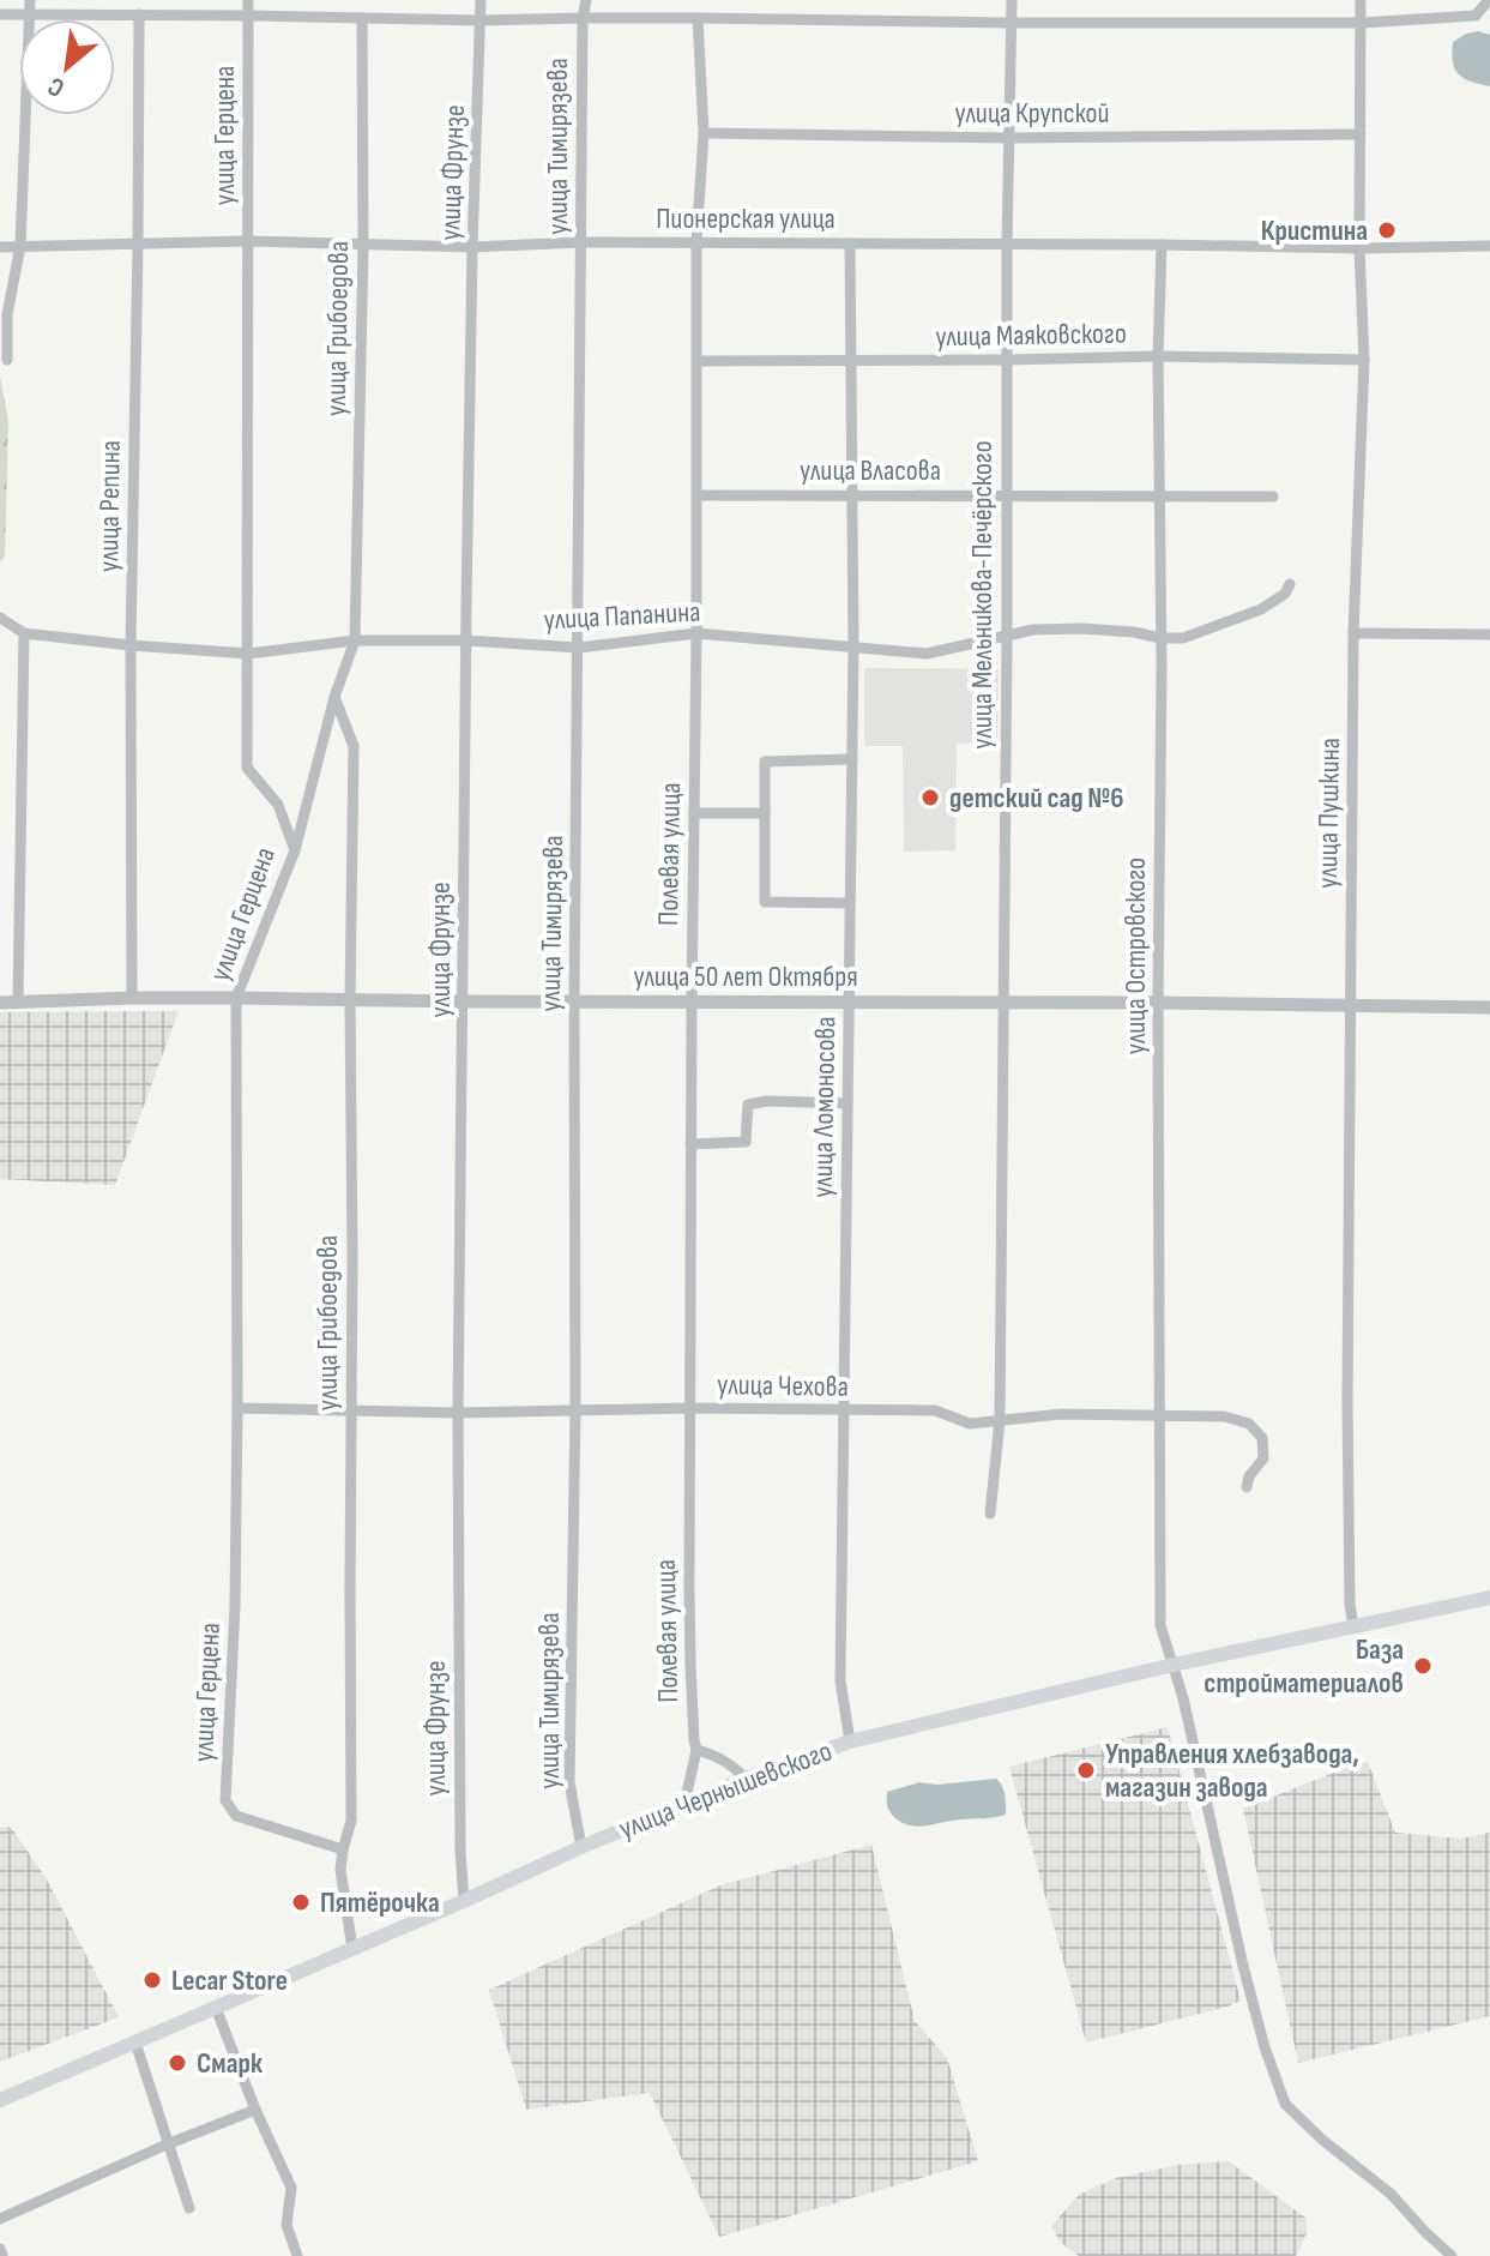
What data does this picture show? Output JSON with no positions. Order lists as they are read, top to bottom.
{
  "streets": {
    "main road": ["улица Чернышевского"],
    "street": [
      "улица Крупской",
      "улица Герцена",
      "улица Тимирязева",
      "улица Фрунзе",
      "Пионерская улица",
      "улица Грибоедова",
      "улица Маяковского",
      "улица Власова",
      "улица Репина",
      "улица Мельникова-Печёрского",
      "улица Папанина",
      "улица Пушкина",
      "Полевая улица",
      "улица Островского",
      "улица 50 лет Октября",
      "улица Ломоносова",
      "улица Чехова"
    ]
  },
  "crossings": [
    ["улица Крупской", "улица Мельникова-Печёрского"],
    ["улица Крупской", "улица Пушкина"],
    ["улица Крупской", "Полевая улица"],
    ["улица Герцена", "Пионерская улица"],
    ["улица Герцена", "улица Грибоедова"],
    ["улица Герцена", "улица Папанина"],
    ["улица Герцена", "улица 50 лет Октября"],
    ["улица Герцена", "улица Чехова"],
    ["улица Тимирязева", "Пионерская улица"],
    ["улица Тимирязева", "улица Папанина"],
    ["улица Тимирязева", "улица 50 лет Октября"],
    ["улица Тимирязева", "улица Чехова"],
    ["улица Тимирязева", "улица Чернышевского"],
    ["улица Фрунзе", "Пионерская улица"],
    ["улица Фрунзе", "улица Папанина"],
    ["улица Фрунзе", "улица 50 лет Октября"],
    ["улица Фрунзе", "улица Чехова"],
    ["улица Фрунзе", "улица Чернышевского"],
    ["Пионерская улица", "улица Грибоедова"],
    ["Пионерская улица", "улица Репина"],
    ["Пионерская улица", "улица Мельникова-Печёрского"],
    ["Пионерская улица", "улица Пушкина"],
    ["Пионерская улица", "Полевая улица"],
    ["Пионерская улица", "улица Островского"],
    ["Пионерская улица", "улица Ломоносова"],
    ["улица Грибоедова", "улица Папанина"],
    ["улица Грибоедова", "улица 50 лет Октября"],
    ["улица Грибоедова", "улица Чехова"],
    ["улица Грибоедова", "улица Чернышевского"],
    ["улица Маяковского", "улица Мельникова-Печёрского"],
    ["улица Маяковского", "улица Пушкина"],
    ["улица Маяковского", "Полевая улица"],
    ["улица Маяковского", "улица Островского"],
    ["улица Маяковского", "улица Ломоносова"],
    ["улица Власова", "улица Мельникова-Печёрского"],
    ["улица Власова", "Полевая улица"],
    ["улица Власова", "улица Островского"],
    ["улица Власова", "улица Ломоносова"],
    ["улица Репина", "улица Папанина"],
    ["улица Репина", "улица 50 лет Октября"],
    ["улица Мельникова-Печёрского", "улица Папанина"],
    ["улица Мельникова-Печёрского", "улица 50 лет Октября"],
    ["улица Мельникова-Печёрского", "улица Чехова"],
    ["улица Папанина", "Полевая улица"],
    ["улица Папанина", "улица Островского"],
    ["улица Папанина", "улица Ломоносова"],
    ["улица Пушкина", "улица 50 лет Октября"],
    ["улица Пушкина", "улица Чернышевского"],
    ["Полевая улица", "улица 50 лет Октября"],
    ["Полевая улица", "улица Чехова"],
    ["Полевая улица", "улица Чернышевского"],
    ["улица Островского", "улица 50 лет Октября"],
    ["улица Островского", "улица Чехова"],
    ["улица Островского", "улица Чернышевского"],
    ["улица 50 лет Октября", "улица Ломоносова"],
    ["улица Ломоносова", "улица Чехова"],
    ["улица Ломоносова", "улица Чернышевского"]
  ],
  "places": [
    "Кристина",
    "детский сад №6",
    "База стройматериалов",
    "Управления хлебзавода, магазин завода",
    "Пятёрочка",
    "Lecar Store",
    "Смарк"
  ],
  "north": "bottom left"
}
